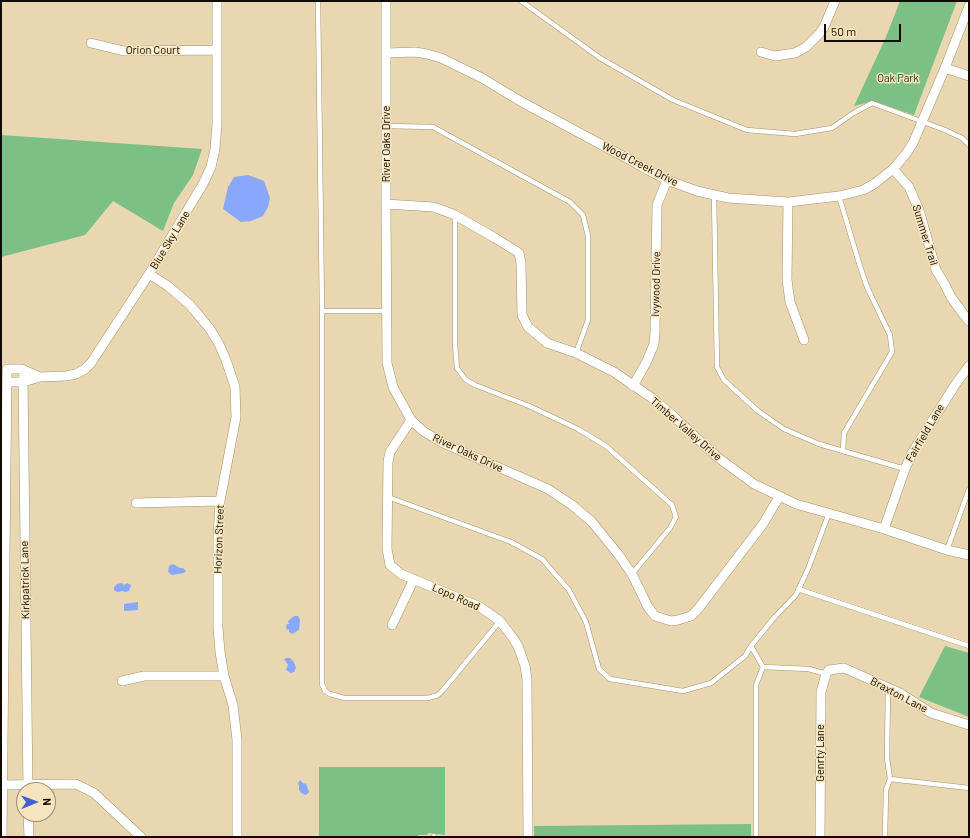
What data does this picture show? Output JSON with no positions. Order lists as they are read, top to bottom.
{
  "streets": {
    "street": [
      "Orion Court",
      "River Oaks Drive",
      "Wood Creek Drive",
      "Summer Trail",
      "Blue Sky Lane",
      "Ivywood Drive",
      "Timber Valley Drive",
      "Fairfield Lane",
      "Horizon Street",
      "Kirkpatrick Lane",
      "Lopo Road",
      "Braxton Lane",
      "Genrty Lane"
    ]
  },
  "crossings": [
    ["Orion Court", "Blue Sky Lane"],
    ["River Oaks Drive", "Wood Creek Drive"],
    ["River Oaks Drive", "Timber Valley Drive"],
    ["River Oaks Drive", "Lopo Road"],
    ["Wood Creek Drive", "Summer Trail"],
    ["Wood Creek Drive", "Ivywood Drive"],
    ["Blue Sky Lane", "Horizon Street"],
    ["Blue Sky Lane", "Kirkpatrick Lane"],
    ["Ivywood Drive", "Timber Valley Drive"],
    ["Timber Valley Drive", "Fairfield Lane"],
    ["Braxton Lane", "Genrty Lane"]
  ],
  "parks": ["Oak Park"],
  "scale_bar": "50 m",
  "north": "right"
}
